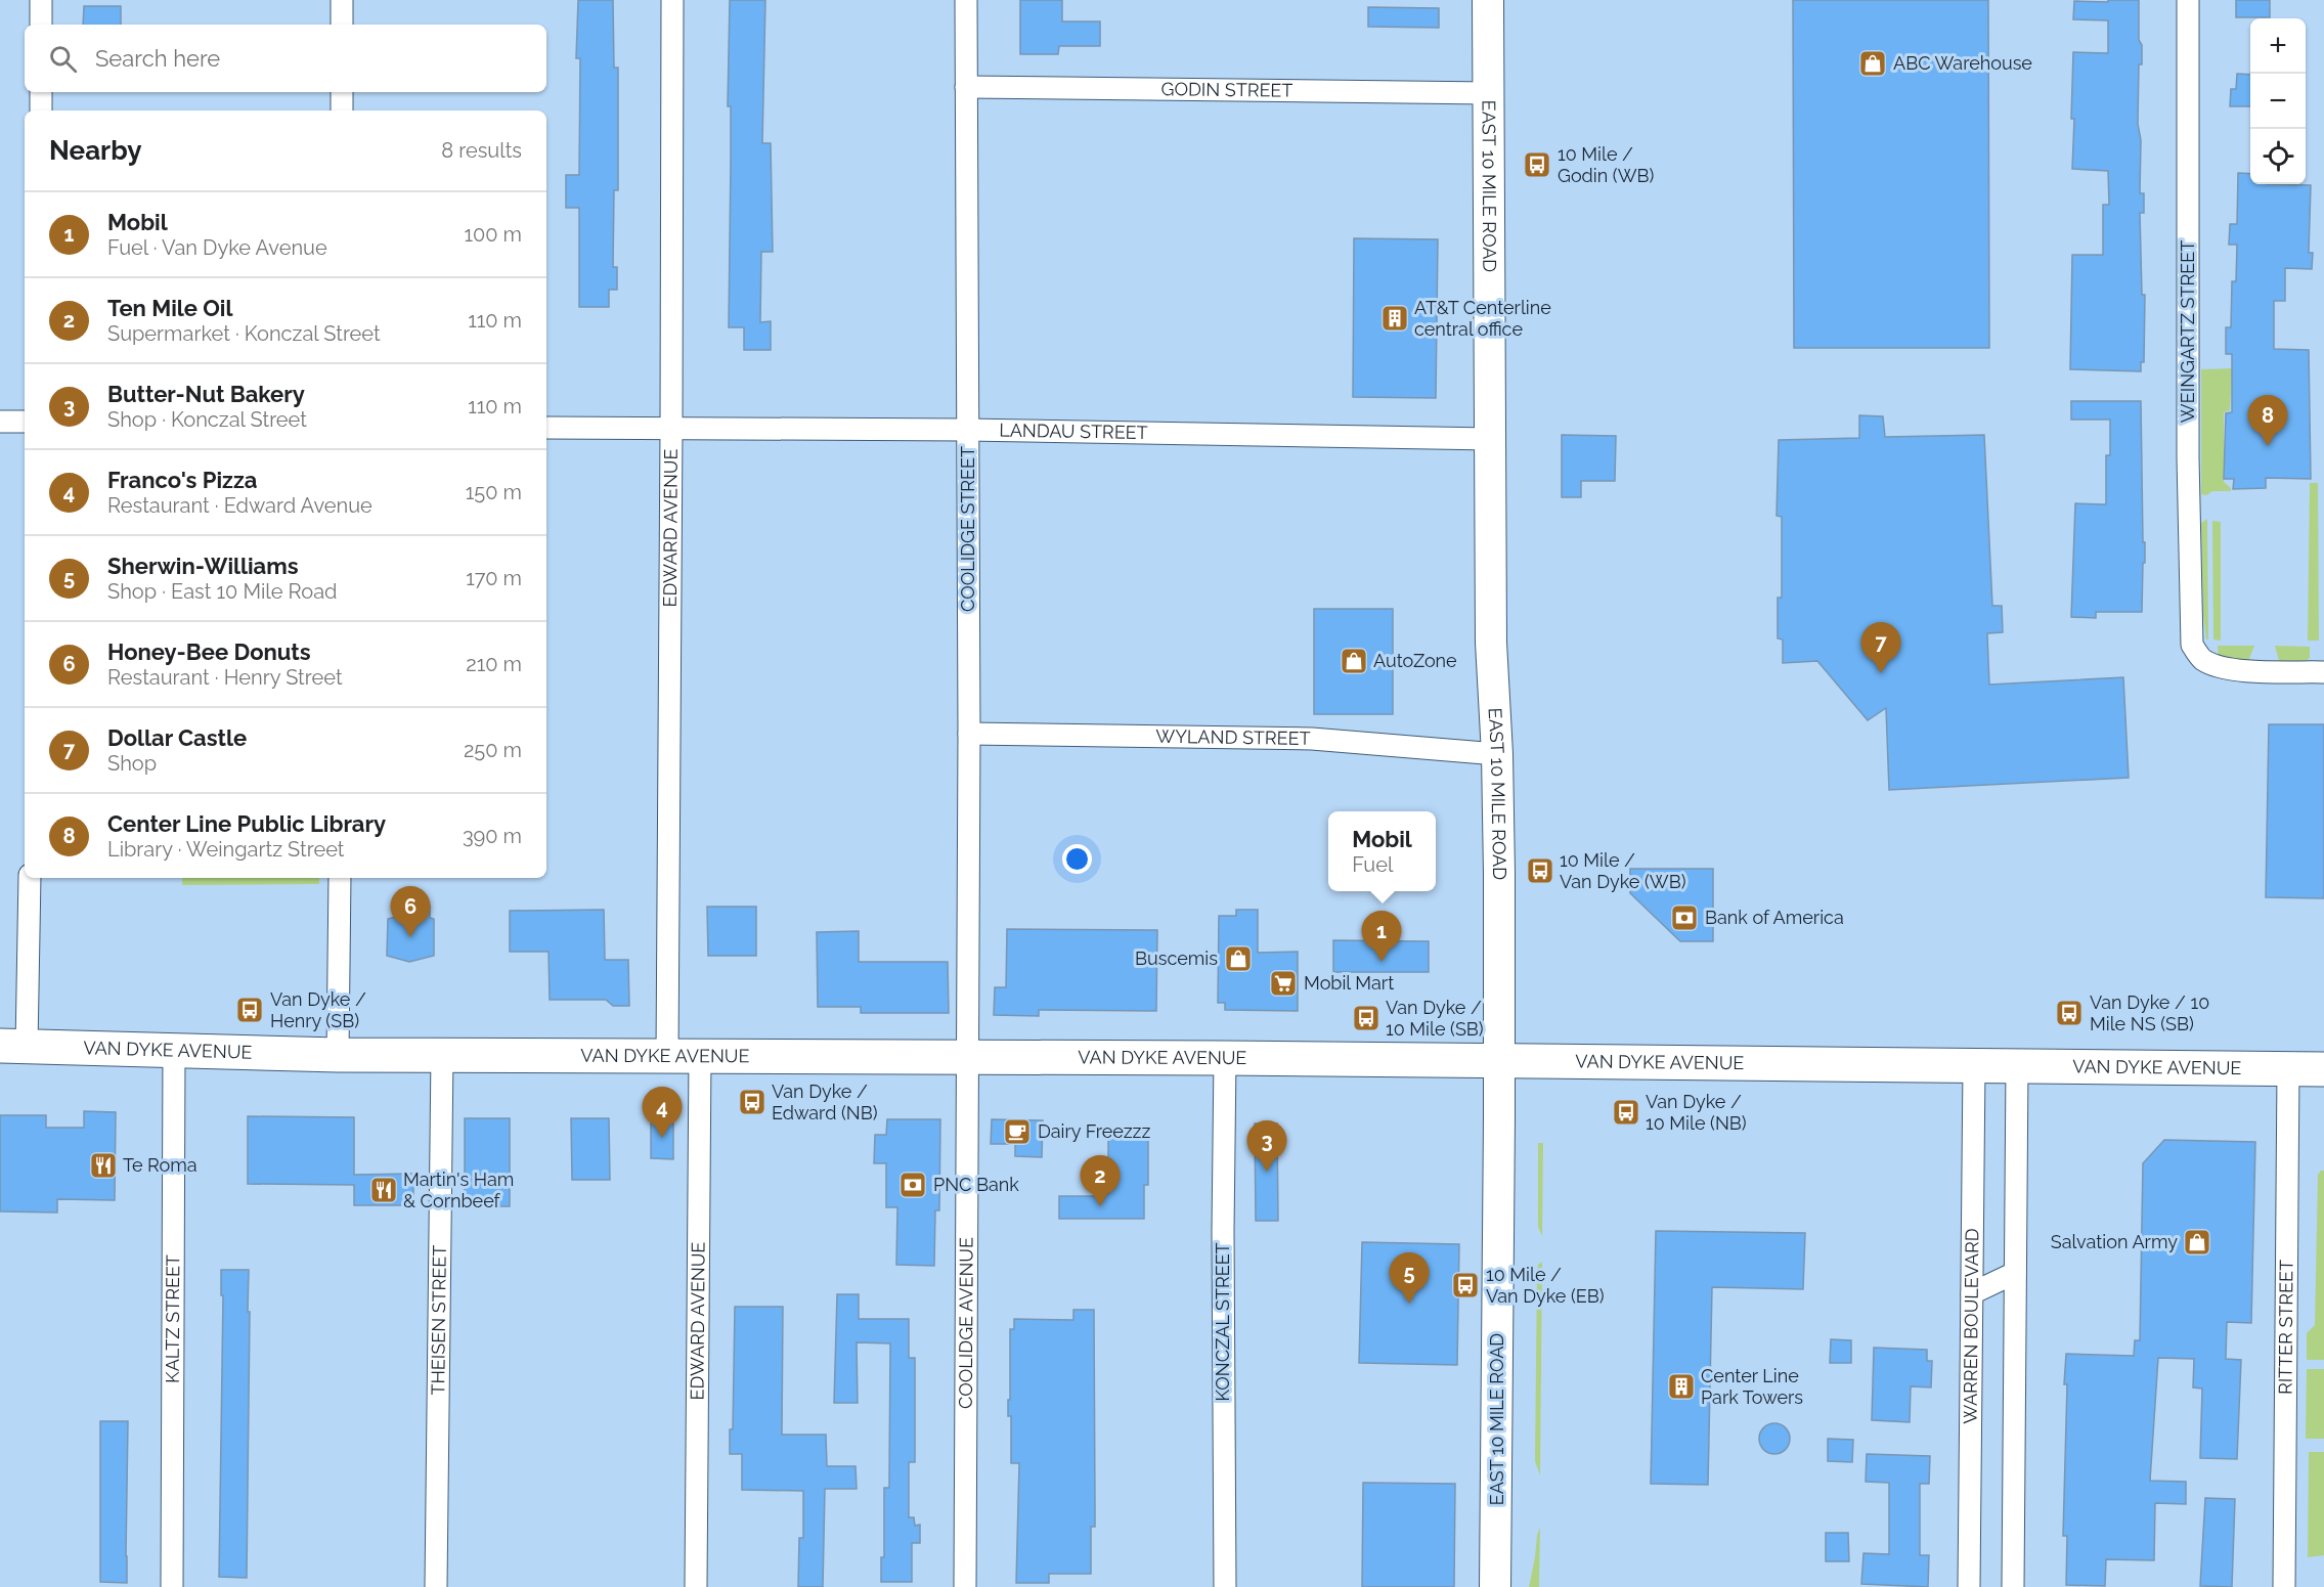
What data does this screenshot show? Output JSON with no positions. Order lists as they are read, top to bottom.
{
  "streets": {
    "main road": ["EAST 10 MILE ROAD", "VAN DYKE AVENUE"],
    "street": [
      "GODIN STREET",
      "WEINGARTZ STREET",
      "LANDAU STREET",
      "EDWARD AVENUE",
      "COOLIDGE STREET",
      "WYLAND STREET",
      "KALTZ STREET",
      "THEISEN STREET",
      "COOLIDGE AVENUE",
      "KONCZAL STREET",
      "WARREN BOULEVARD",
      "RITTER STREET"
    ]
  },
  "crossings": [
    ["GODIN STREET", "EAST 10 MILE ROAD"],
    ["GODIN STREET", "COOLIDGE STREET"],
    ["EAST 10 MILE ROAD", "LANDAU STREET"],
    ["EAST 10 MILE ROAD", "WYLAND STREET"],
    ["EAST 10 MILE ROAD", "VAN DYKE AVENUE"],
    ["LANDAU STREET", "EDWARD AVENUE"],
    ["LANDAU STREET", "COOLIDGE STREET"],
    ["EDWARD AVENUE", "VAN DYKE AVENUE"],
    ["COOLIDGE STREET", "WYLAND STREET"],
    ["COOLIDGE STREET", "VAN DYKE AVENUE"],
    ["COOLIDGE STREET", "COOLIDGE AVENUE"],
    ["VAN DYKE AVENUE", "KALTZ STREET"],
    ["VAN DYKE AVENUE", "THEISEN STREET"],
    ["VAN DYKE AVENUE", "COOLIDGE AVENUE"],
    ["VAN DYKE AVENUE", "KONCZAL STREET"],
    ["VAN DYKE AVENUE", "WARREN BOULEVARD"],
    ["VAN DYKE AVENUE", "RITTER STREET"]
  ],
  "places": {
    "shop": [
      "ABC Warehouse",
      "AutoZone",
      "Buscemis",
      "Salvation Army"
    ],
    "bus stop": [
      "10 Mile / Godin (WB)",
      "10 Mile / Van Dyke (WB)",
      "Van Dyke / Henry (SB)",
      "Van Dyke / 10 Mile NS (SB)",
      "Van Dyke / 10 Mile (SB)",
      "Van Dyke / Edward (NB)",
      "Van Dyke / 10 Mile (NB)",
      "10 Mile / Van Dyke (EB)"
    ],
    "building": ["AT&T Centerline central office", "Center Line Park Towers"],
    "bank": ["Bank of America", "PNC Bank"],
    "supermarket": ["Mobil Mart"],
    "cafe": ["Dairy Freezzz"],
    "restaurant": ["Te Roma", "Martin's Ham & Cornbeef"]
  },
  "page": {
    "map_buttons": ["+", "−"],
    "search": "Search here",
    "heading": ["Nearby", "8 results"],
    "list": [
      {
        "mark": "1",
        "name": "Mobil",
        "note": "Fuel · Van Dyke Avenue",
        "value": "100 m"
      },
      {
        "mark": "2",
        "name": "Ten Mile Oil",
        "note": "Supermarket · Konczal Street",
        "value": "110 m"
      },
      {
        "mark": "3",
        "name": "Butter-Nut Bakery",
        "note": "Shop · Konczal Street",
        "value": "110 m"
      },
      {
        "mark": "4",
        "name": "Franco's Pizza",
        "note": "Restaurant · Edward Avenue",
        "value": "150 m"
      },
      {
        "mark": "5",
        "name": "Sherwin-Williams",
        "note": "Shop · East 10 Mile Road",
        "value": "170 m"
      },
      {
        "mark": "6",
        "name": "Honey-Bee Donuts",
        "note": "Restaurant · Henry Street",
        "value": "210 m"
      },
      {
        "mark": "7",
        "name": "Dollar Castle",
        "note": "Shop",
        "value": "250 m"
      },
      {
        "mark": "8",
        "name": "Center Line Public Library",
        "note": "Library · Weingartz Street",
        "value": "390 m"
      }
    ],
    "pins": [
      "8",
      "7",
      "6",
      "1",
      "4",
      "3",
      "2",
      "5"
    ],
    "popup": ["Mobil", "Fuel"]
  }
}
